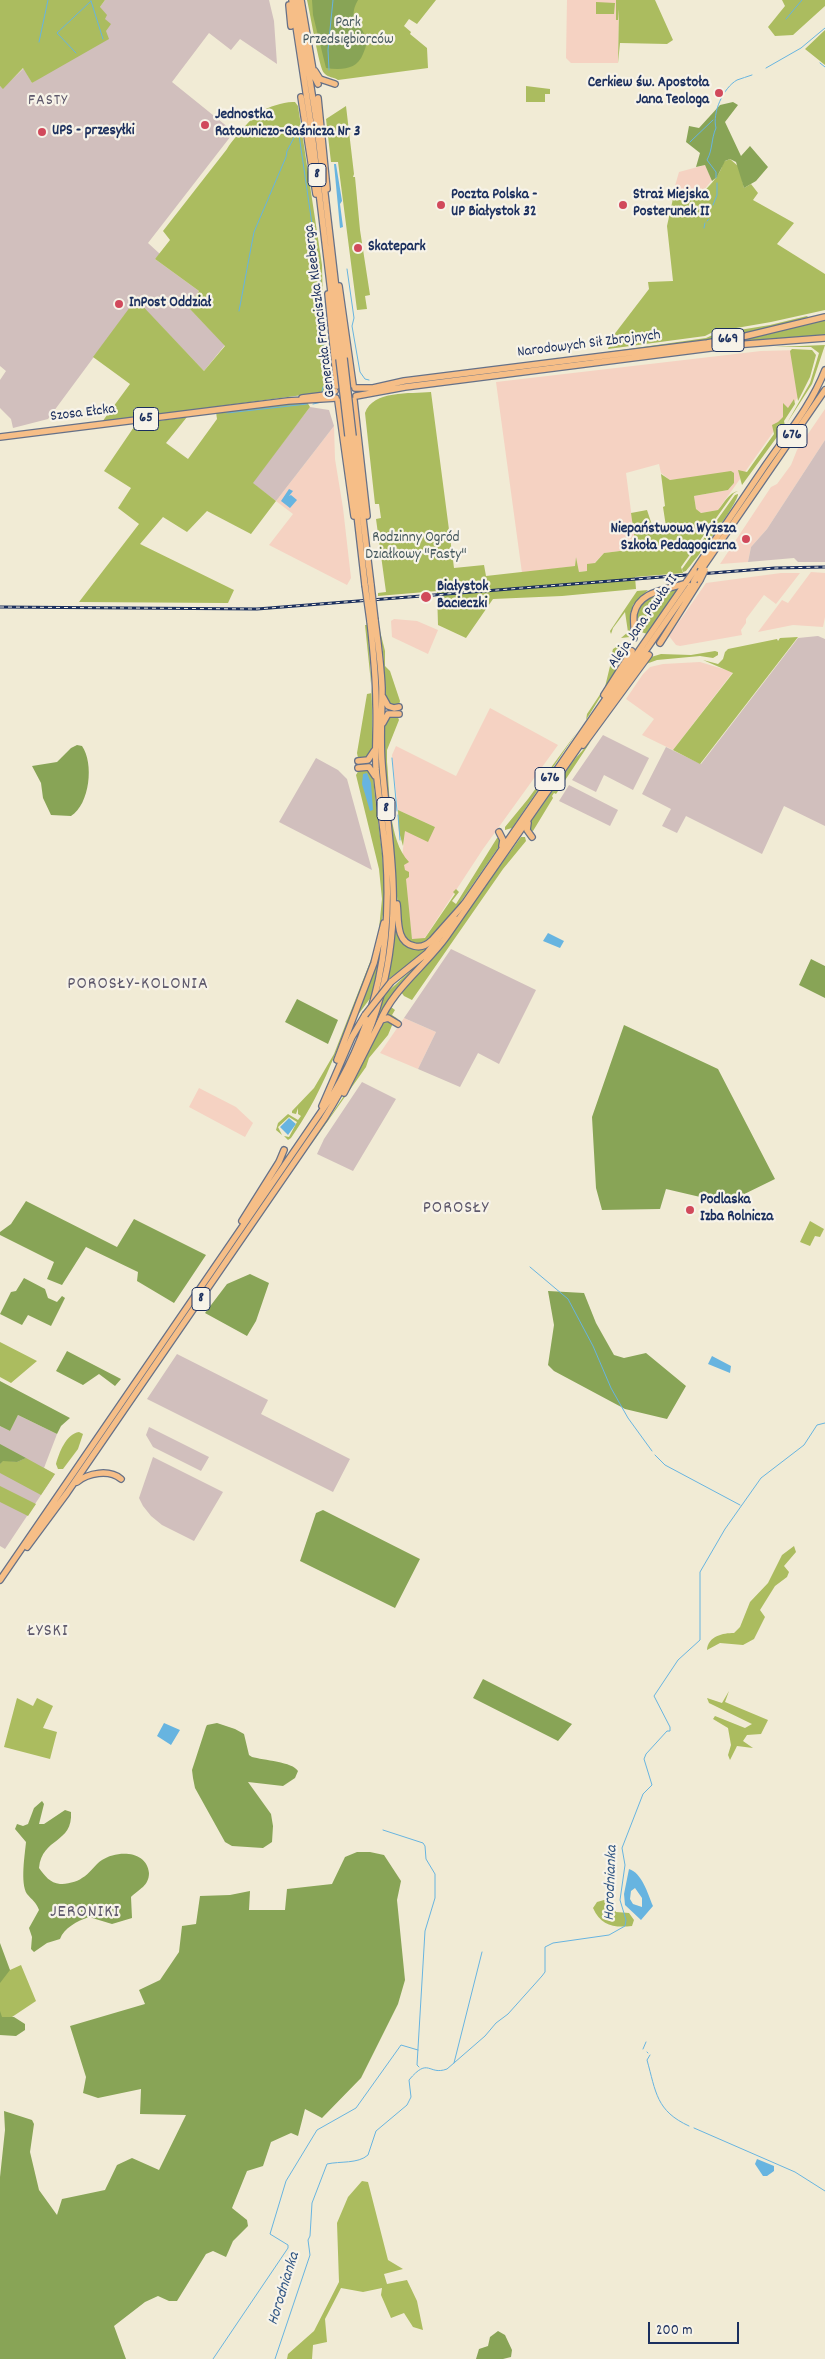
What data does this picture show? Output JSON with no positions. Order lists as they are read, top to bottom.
{
  "streets": {
    "main road": [
      "8",
      "Generała Franciszka Kleeberga",
      "669",
      "Narodowych Sił Zbrojnych",
      "Szosa Ełcka",
      "65",
      "676",
      "Aleja Jana Pawła II"
    ]
  },
  "crossings": [
    ["8", "Generała Franciszka Kleeberga"],
    ["8", "676"],
    ["Narodowych Sił Zbrojnych", "Szosa Ełcka"],
    ["Narodowych Sił Zbrojnych", "65"],
    ["Szosa Ełcka", "65"],
    ["676", "Aleja Jana Pawła II"]
  ],
  "districts": [
    "FASTY",
    "POROSŁY-KOLONIA",
    "POROSŁY",
    "ŁYSKI",
    "JERONIKI"
  ],
  "water": ["Horodnianka"],
  "parks": ["Park Przedsiębiorców", "Rodzinny Ogród Działkowy \"Fasty\""],
  "places": [
    "Cerkiew św. Apostoła Jana Teologa",
    "Jednostka Ratowniczo-Gaśnicza Nr 3",
    "UPS - przesyłki",
    "Poczta Polska - UP Białystok 32",
    "Straż Miejska Posterunek II",
    "Skatepark",
    "InPost Oddział",
    "Niepaństwowa Wyższa Szkoła Pedagogiczna",
    "Białystok Bacieczki",
    "Podlaska Izba Rolnicza"
  ],
  "scale_bar": "200 m"
}
